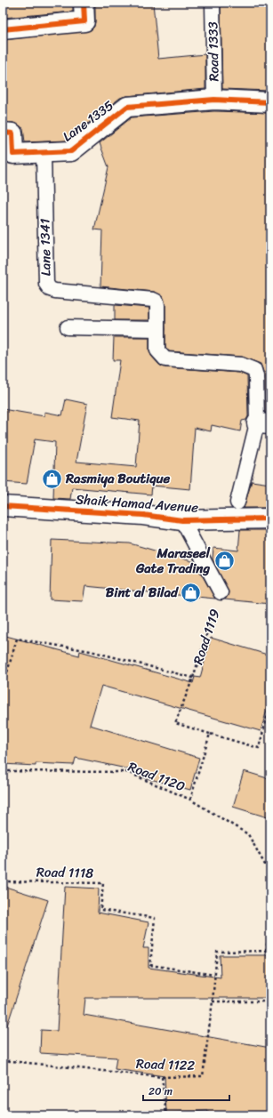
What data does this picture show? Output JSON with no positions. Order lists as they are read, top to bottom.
{
  "streets": {
    "street": ["Lane 1335", "Shaik Hamad Avenue"],
    "lane": ["Road 1333", "Lane 1341", "Road 1119"],
    "path": ["Road 1120", "Road 1118", "Road 1122"]
  },
  "crossings": [
    ["Road 1333", "Lane 1335"],
    ["Lane 1335", "Lane 1341"],
    ["Shaik Hamad Avenue", "Road 1119"],
    ["Road 1118", "Road 1122"]
  ],
  "places": {
    "shop": ["Rasmiya Boutique", "Maraseel Gate Trading", "Bint al Bilad"]
  },
  "scale_bar": "20 m"
}
